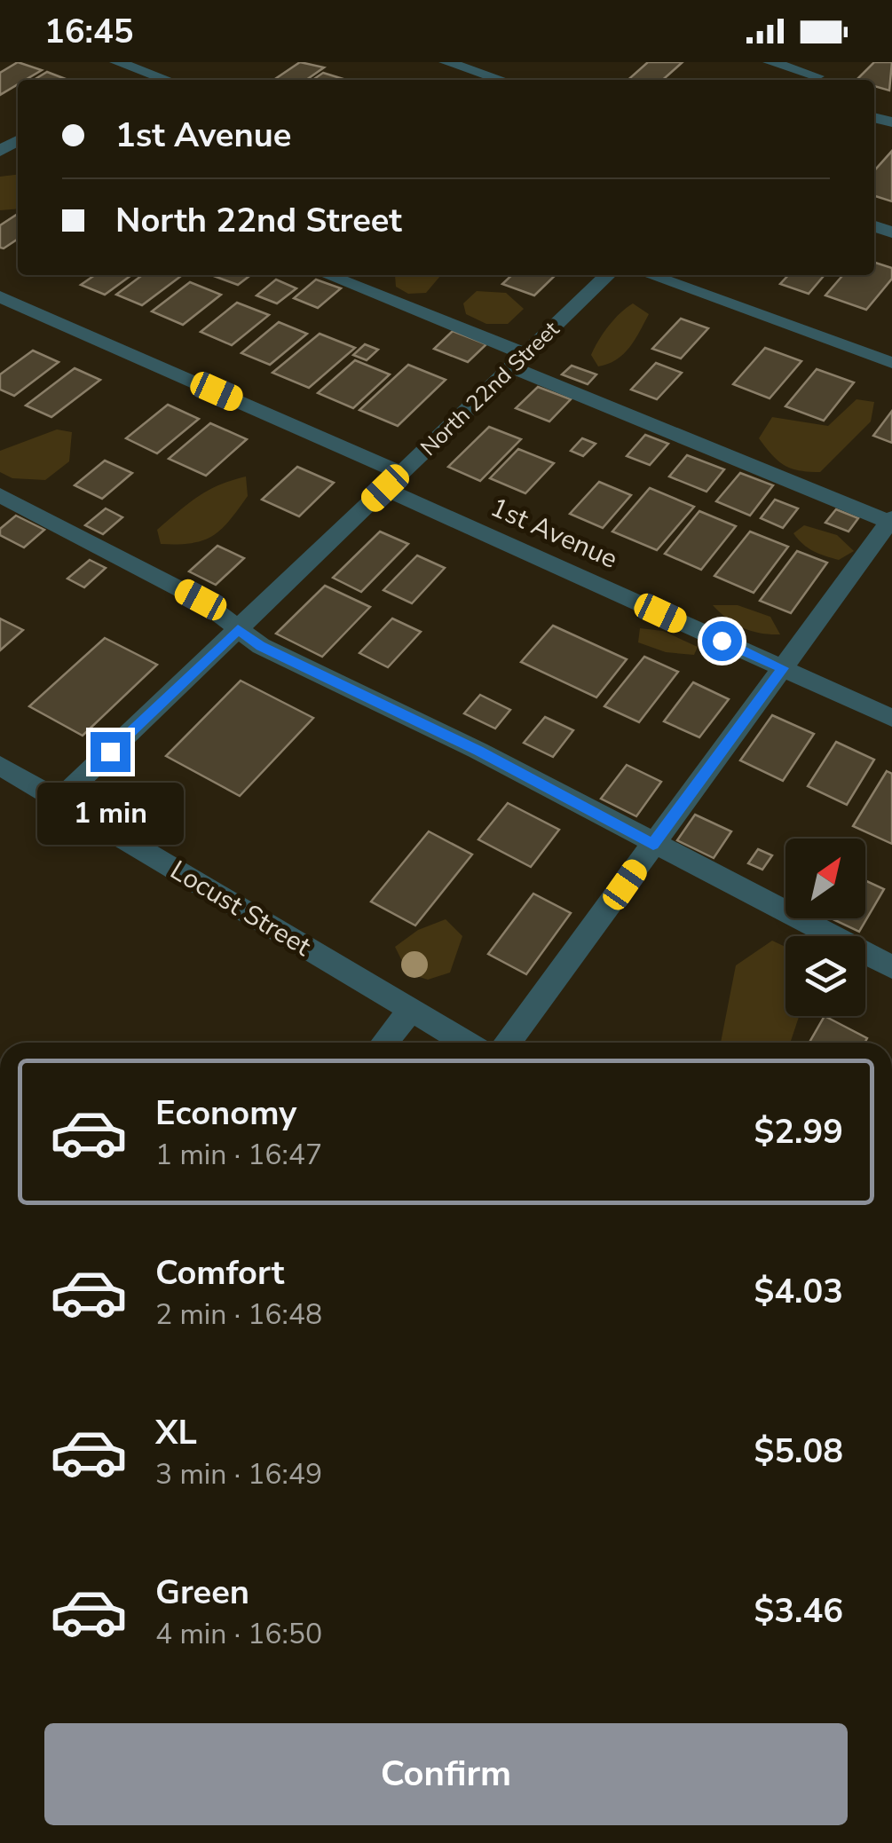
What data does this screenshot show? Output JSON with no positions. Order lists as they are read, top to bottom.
{
  "streets": {
    "street": ["North 22nd Street", "1st Avenue", "Locust Street"]
  },
  "crossings": [
    ["North 22nd Street", "1st Avenue"],
    ["North 22nd Street", "Locust Street"]
  ],
  "north": "top right",
  "page": {
    "status": "16:45",
    "banner": ["1st Avenue", "North 22nd Street"],
    "bubble": "1 min",
    "list": [
      {
        "name": "Economy",
        "note": "1 min · 16:47",
        "value": "$2.99"
      },
      {
        "name": "Comfort",
        "note": "2 min · 16:48",
        "value": "$4.03"
      },
      {
        "name": "XL",
        "note": "3 min · 16:49",
        "value": "$5.08"
      },
      {
        "name": "Green",
        "note": "4 min · 16:50",
        "value": "$3.46"
      }
    ],
    "buttons": "Confirm"
  }
}
